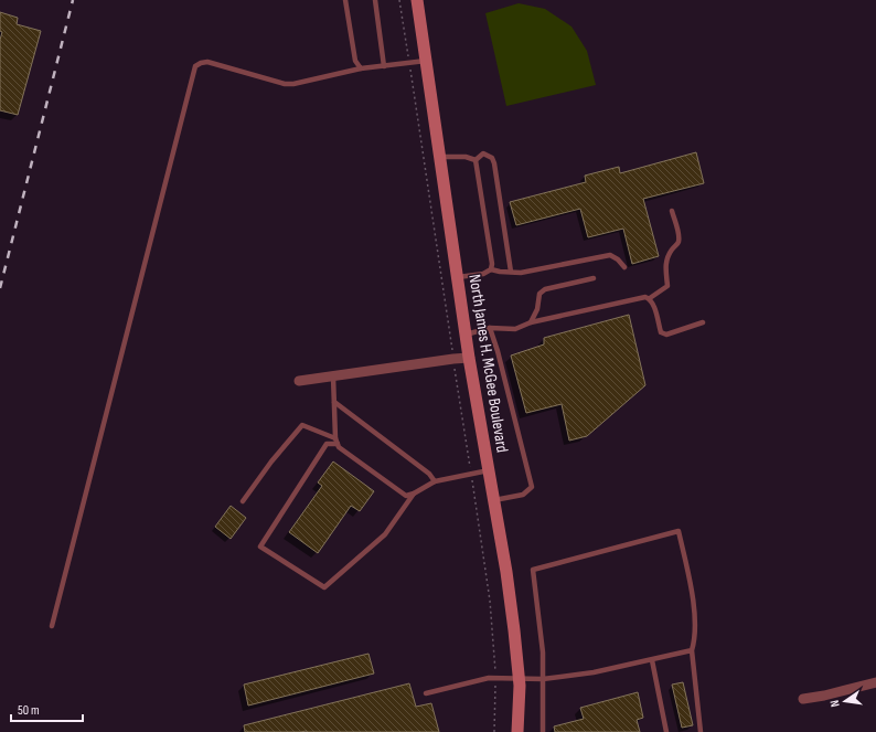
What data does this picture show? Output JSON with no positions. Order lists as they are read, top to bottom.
{
  "streets": {
    "main road": ["North James H. McGee Boulevard"]
  },
  "scale_bar": "50 m",
  "north": "left"
}
